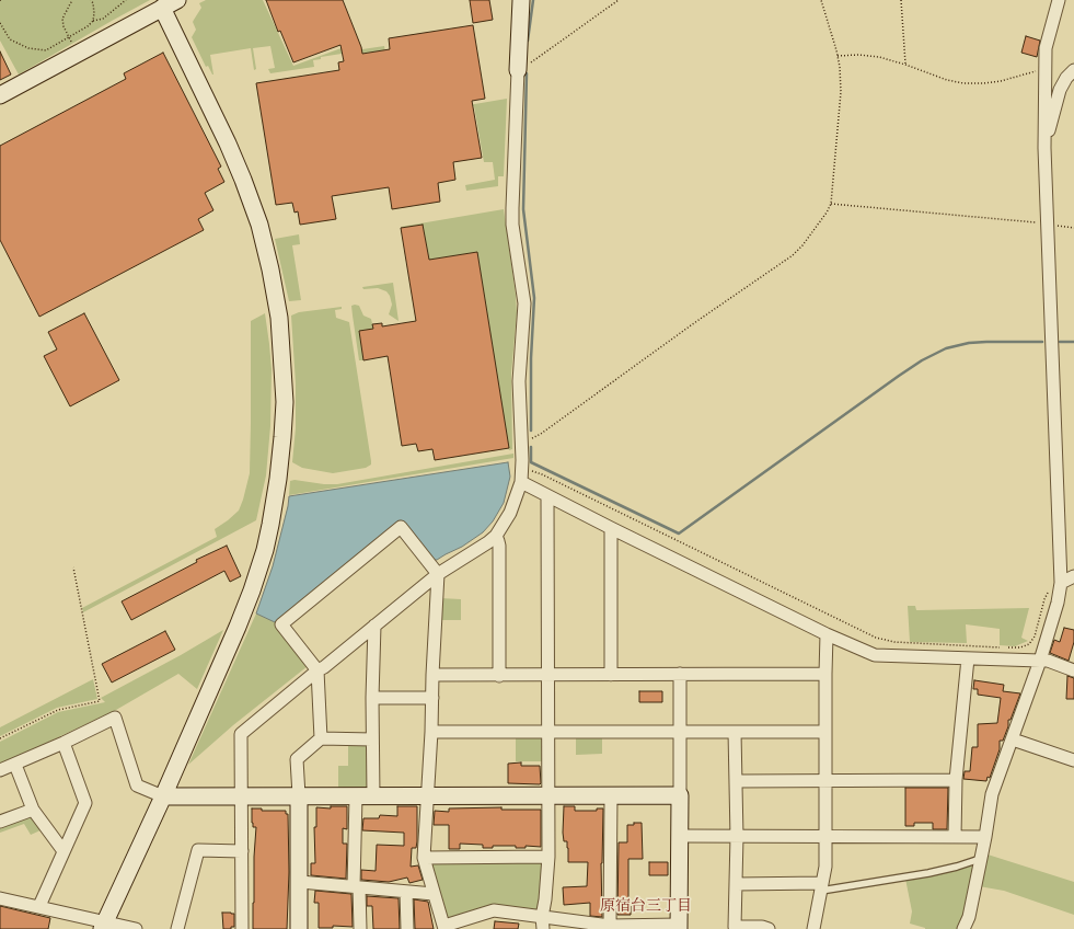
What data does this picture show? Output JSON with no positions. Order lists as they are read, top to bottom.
{
  "districts": ["原宿台三丁目"]
}
